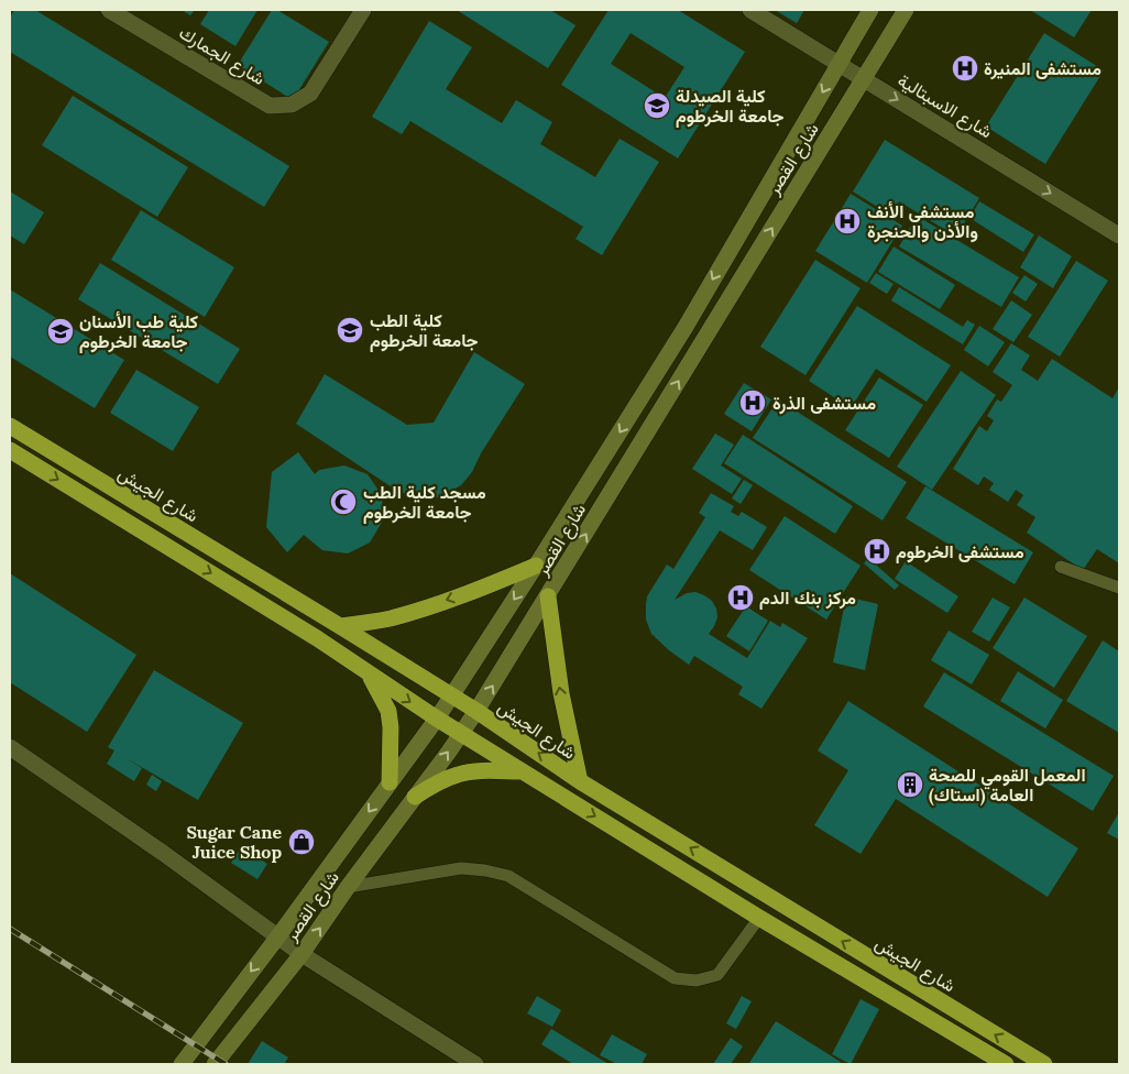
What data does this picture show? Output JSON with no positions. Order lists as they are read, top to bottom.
{
  "streets": {
    "highway": ["شارع الجيش"],
    "main road": ["شارع القصر"],
    "street": ["شارع الجمارك", "شارع الاسبتالية"]
  },
  "crossings": [
    ["شارع الاسبتالية", "شارع القصر"],
    ["شارع القصر", "شارع الجيش"]
  ],
  "one_way": ["شارع الاسبتالية"],
  "places": {
    "hospital": [
      "مستشفى المنيرة",
      "مستشفى الأنف والأذن والحنجرة",
      "مستشفى الذرة",
      "مستشفى الخرطوم",
      "مركز بنك الدم"
    ],
    "school or university": ["كلية الصيدلة جامعة الخرطوم", "كلية الطب جامعة الخرطوم", "كلية طب الأسنان جامعة الخرطوم"],
    "mosque": ["مسجد كلية الطب جامعة الخرطوم"],
    "building": ["المعمل القومي للصحة العامة (استاك)"],
    "shop": ["Sugar Cane Juice Shop"]
  }
}
